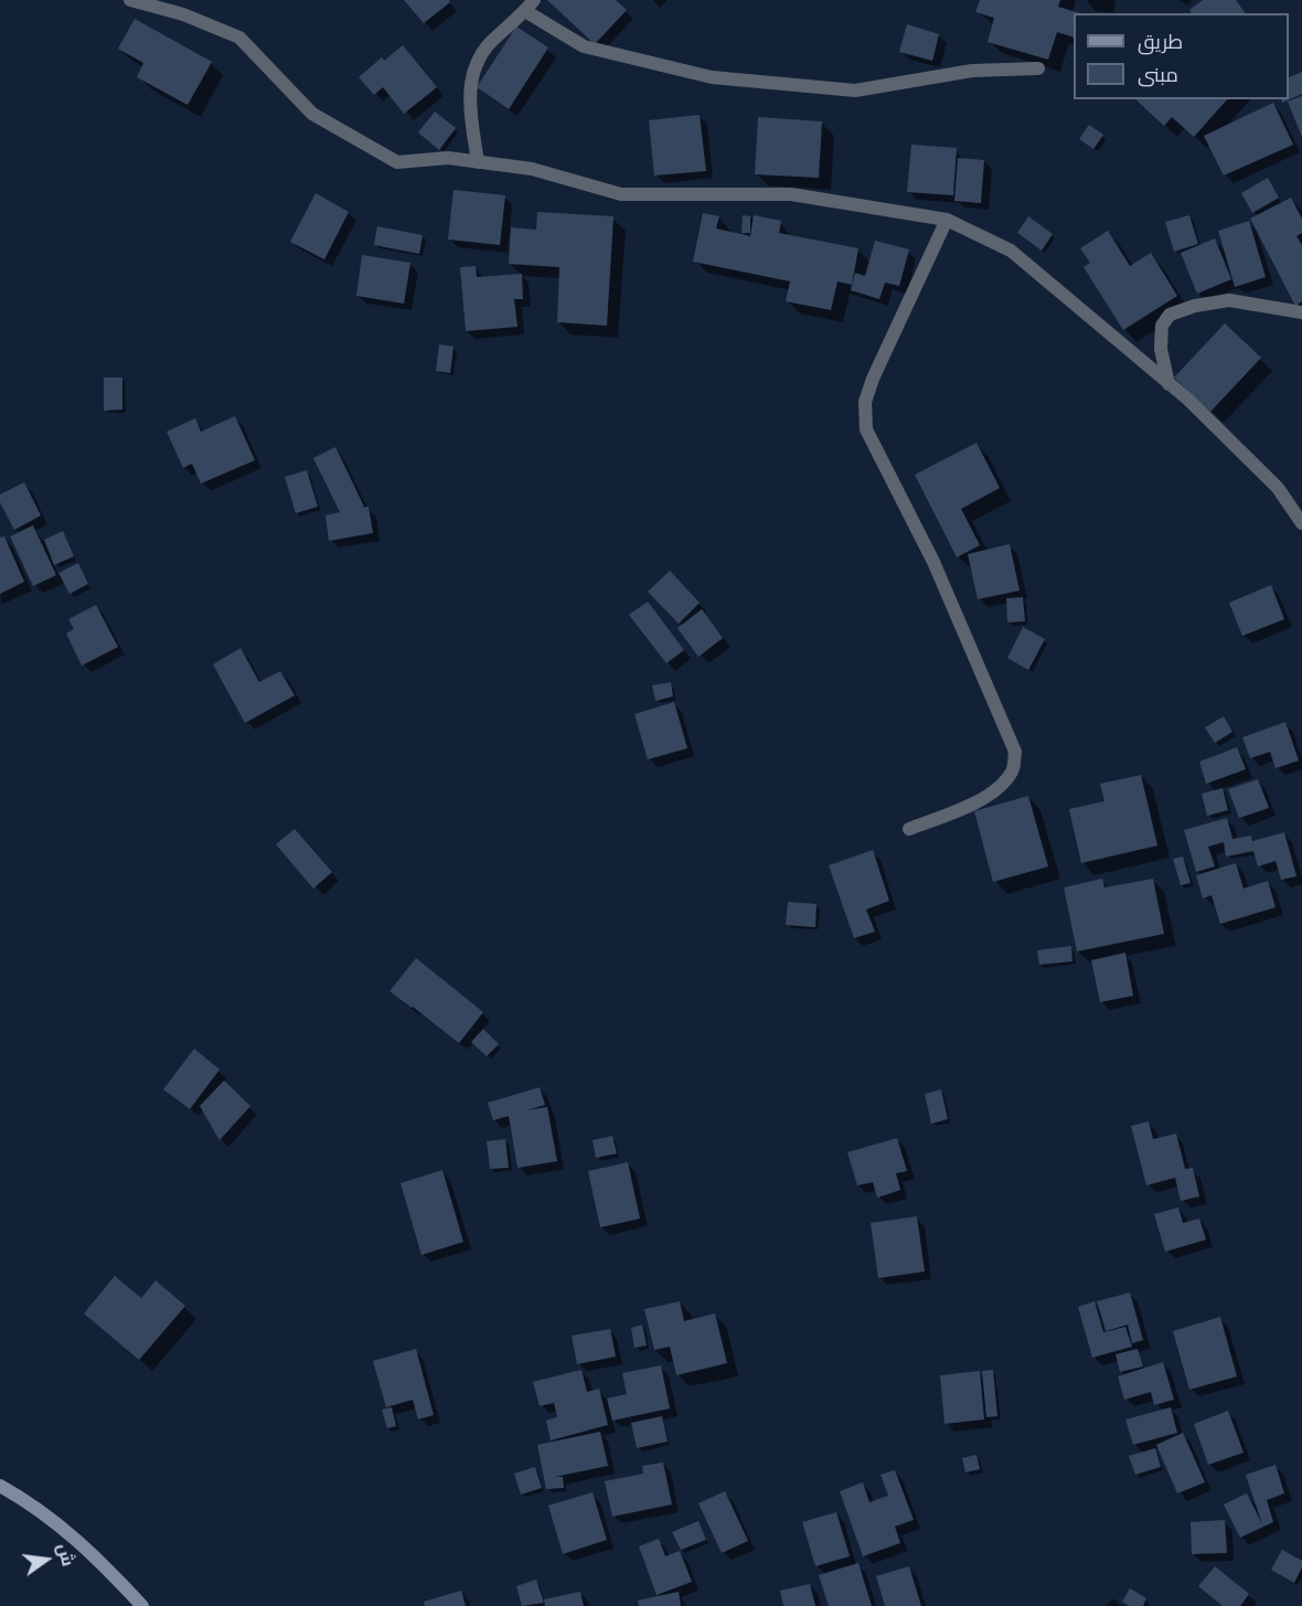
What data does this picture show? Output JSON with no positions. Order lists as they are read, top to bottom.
{
  "legend": ["طريق", "مبنى"],
  "north": "right"
}
